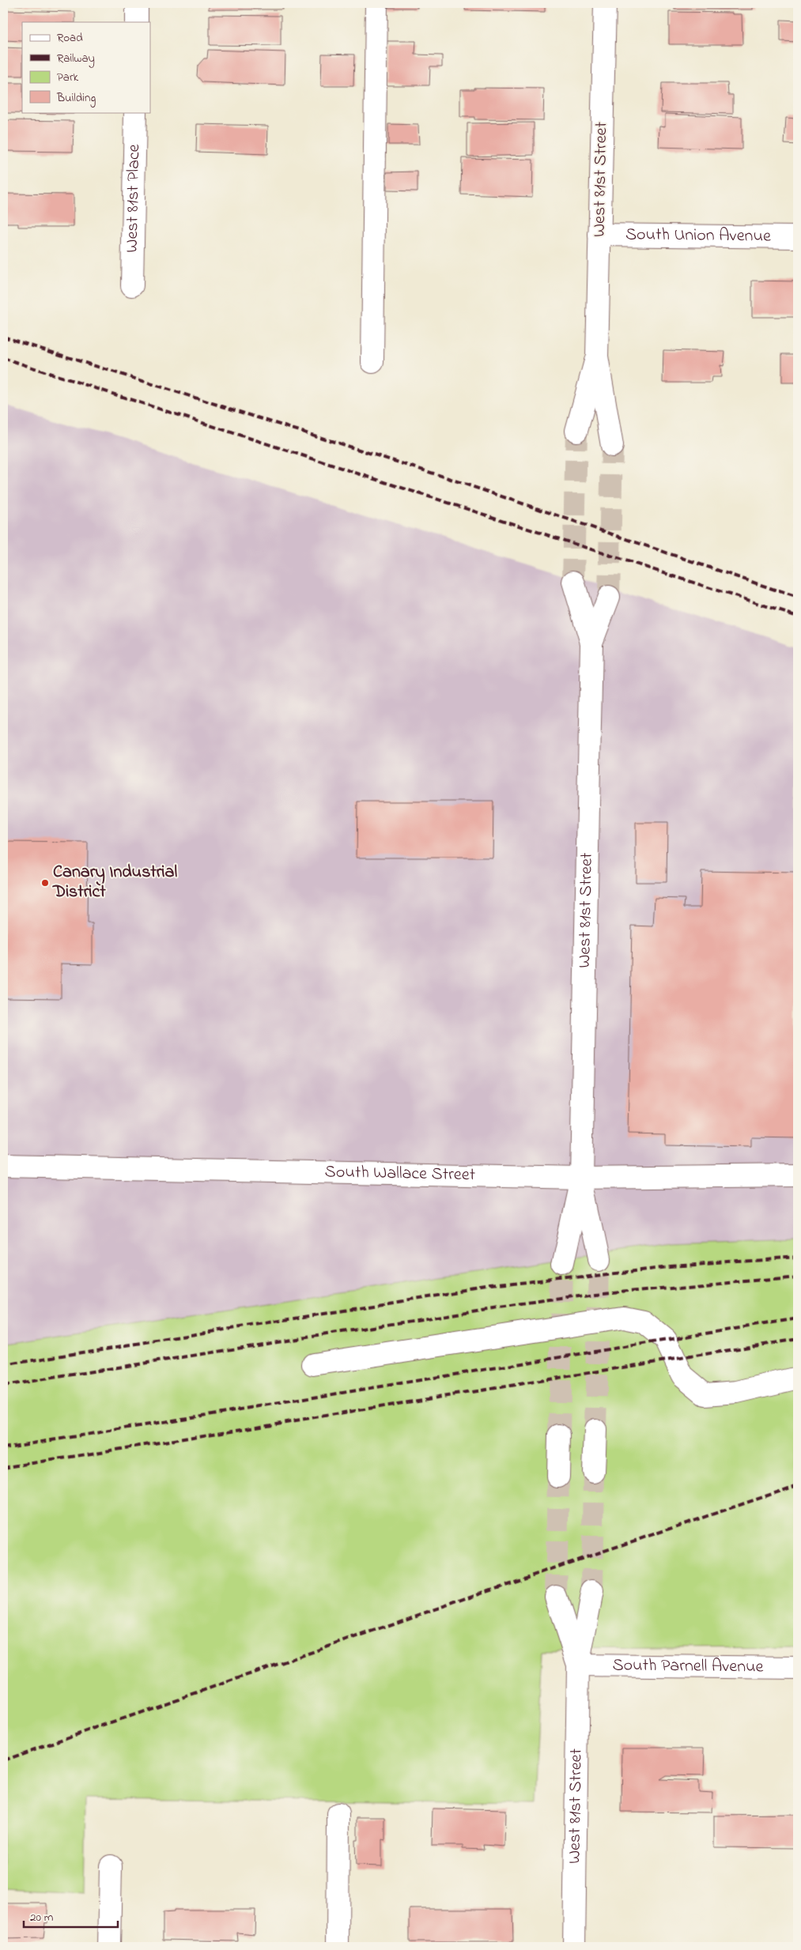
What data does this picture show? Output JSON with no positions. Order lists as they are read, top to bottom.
{
  "streets": {
    "street": [
      "West 81st Street",
      "West 81st Place",
      "South Union Avenue",
      "South Wallace Street",
      "South Parnell Avenue"
    ]
  },
  "crossings": [
    ["West 81st Street", "South Union Avenue"],
    ["West 81st Street", "South Wallace Street"],
    ["West 81st Street", "South Parnell Avenue"]
  ],
  "places": ["Canary Industrial District"],
  "legend": [
    "Road",
    "Railway",
    "Park",
    "Building"
  ],
  "scale_bar": "20 m"
}
